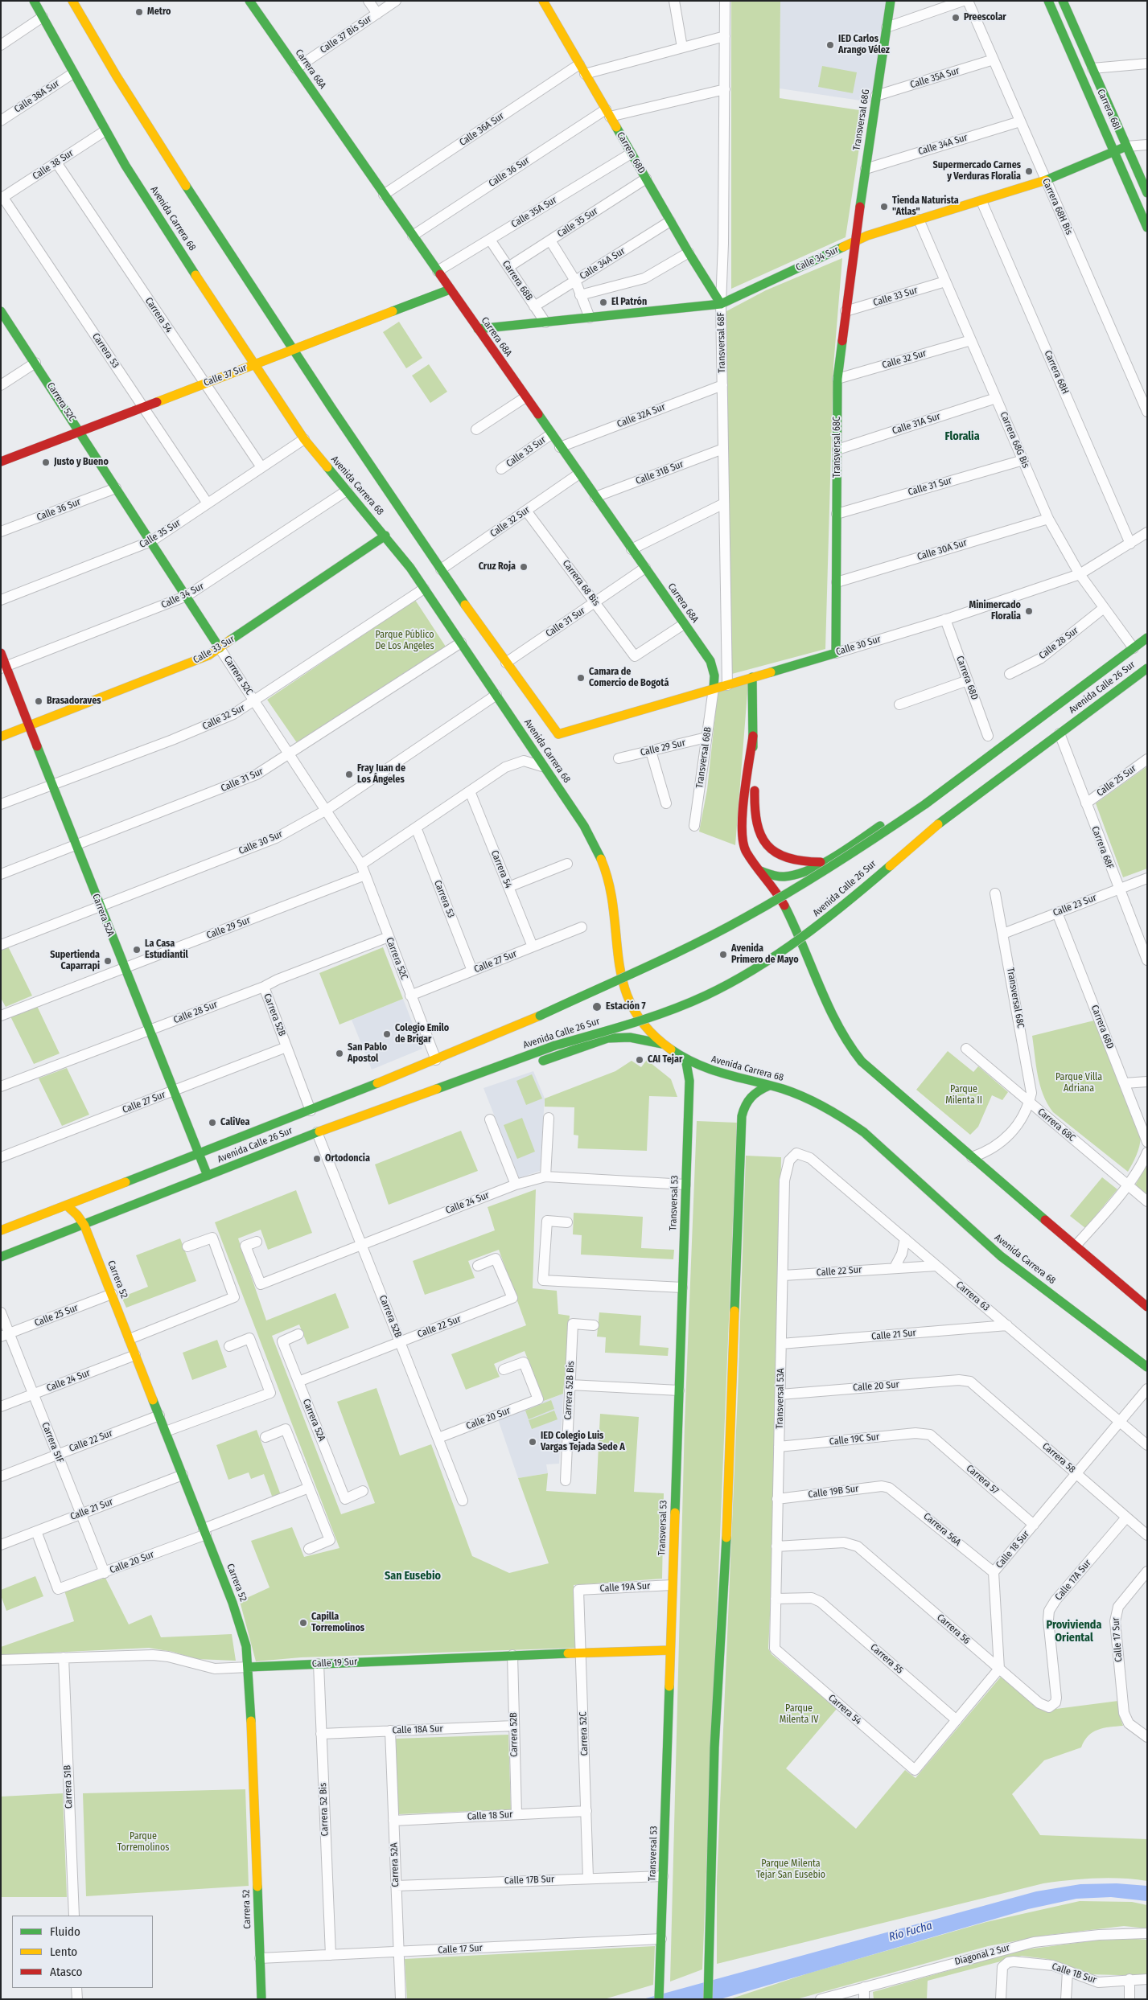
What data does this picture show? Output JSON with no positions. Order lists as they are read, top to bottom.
{
  "streets": {
    "street": [
      "Calle 37 Bis Sur",
      "Carrera 68A",
      "Calle 35A Sur",
      "Calle 38A Sur",
      "Carrera 68I",
      "Transversal 68G",
      "Calle 36A Sur",
      "Calle 34A Sur",
      "Carrera 68D",
      "Calle 38 Sur",
      "Calle 36 Sur",
      "Carrera 68H Bis",
      "Avenida Carrera 68",
      "Calle 35 Sur",
      "Calle 34 Sur",
      "Carrera 68B",
      "Calle 33 Sur",
      "Carrera 54",
      "Transversal 68F",
      "Carrera 53",
      "Calle 32 Sur",
      "Carrera 68H",
      "Calle 37 Sur",
      "Carrera 52C",
      "Calle 32A Sur",
      "Calle 31A Sur",
      "Carrera 68G Bis",
      "Transversal 68C",
      "Calle 31B Sur",
      "Calle 31 Sur",
      "Calle 30A Sur",
      "Carrera 68 Bis",
      "Calle 28 Sur",
      "Calle 30 Sur",
      "Avenida Calle 26 Sur",
      "Calle 29 Sur",
      "Transversal 68B",
      "Calle 25 Sur",
      "Carrera 68F",
      "Calle 23 Sur",
      "Carrera 52A",
      "Calle 27 Sur",
      "Carrera 52B",
      "Carrera 68C",
      "Calle 24 Sur",
      "Transversal 53",
      "Calle 22 Sur",
      "Carrera 52",
      "Carrera 63",
      "Calle 21 Sur",
      "Calle 20 Sur",
      "Carrera 52B Bis",
      "Transversal 53A",
      "Calle 19C Sur",
      "Carrera 51F",
      "Carrera 58",
      "Carrera 57",
      "Calle 19B Sur",
      "Carrera 56A",
      "Calle 18 Sur",
      "Calle 17A Sur",
      "Calle 19A Sur",
      "Carrera 56",
      "Calle 17 Sur",
      "Carrera 55",
      "Calle 19 Sur",
      "Calle 18A Sur",
      "Carrera 51B",
      "Carrera 52 Bis",
      "Calle 17B Sur",
      "Diagonal 2 Sur",
      "Calle 1B Sur"
    ]
  },
  "crossings": [
    ["Calle 37 Bis Sur", "Carrera 68A"],
    ["Carrera 68A", "Calle 35A Sur"],
    ["Carrera 68A", "Calle 36A Sur"],
    ["Carrera 68A", "Calle 36 Sur"],
    ["Carrera 68A", "Calle 34 Sur"],
    ["Carrera 68A", "Calle 33 Sur"],
    ["Carrera 68A", "Calle 32 Sur"],
    ["Carrera 68A", "Calle 37 Sur"],
    ["Carrera 68A", "Calle 32A Sur"],
    ["Carrera 68A", "Calle 31B Sur"],
    ["Carrera 68A", "Calle 31 Sur"],
    ["Carrera 68A", "Carrera 68 Bis"],
    ["Carrera 68A", "Calle 30 Sur"],
    ["Carrera 68A", "Transversal 68B"],
    ["Calle 35A Sur", "Transversal 68G"],
    ["Calle 35A Sur", "Carrera 68D"],
    ["Calle 35A Sur", "Carrera 68H Bis"],
    ["Calle 35A Sur", "Carrera 68B"],
    ["Calle 38A Sur", "Avenida Carrera 68"],
    ["Carrera 68I", "Calle 34 Sur"],
    ["Transversal 68G", "Calle 34A Sur"],
    ["Transversal 68G", "Calle 34 Sur"],
    ["Transversal 68G", "Transversal 68C"],
    ["Calle 36A Sur", "Carrera 68D"],
    ["Calle 34A Sur", "Carrera 68D"],
    ["Calle 34A Sur", "Carrera 68H Bis"],
    ["Calle 34A Sur", "Carrera 68B"],
    ["Carrera 68D", "Calle 36 Sur"],
    ["Carrera 68D", "Calle 35 Sur"],
    ["Carrera 68D", "Calle 34 Sur"],
    ["Carrera 68D", "Transversal 68F"],
    ["Carrera 68D", "Calle 30 Sur"],
    ["Carrera 68D", "Calle 23 Sur"],
    ["Calle 38 Sur", "Avenida Carrera 68"],
    ["Calle 38 Sur", "Carrera 54"],
    ["Calle 38 Sur", "Carrera 53"],
    ["Calle 36 Sur", "Transversal 68F"],
    ["Calle 36 Sur", "Carrera 52C"],
    ["Carrera 68H Bis", "Calle 34 Sur"],
    ["Avenida Carrera 68", "Calle 35 Sur"],
    ["Avenida Carrera 68", "Calle 34 Sur"],
    ["Avenida Carrera 68", "Calle 33 Sur"],
    ["Avenida Carrera 68", "Calle 32 Sur"],
    ["Avenida Carrera 68", "Calle 37 Sur"],
    ["Avenida Carrera 68", "Calle 31 Sur"],
    ["Avenida Carrera 68", "Calle 30 Sur"],
    ["Avenida Carrera 68", "Transversal 53"],
    ["Calle 35 Sur", "Carrera 68B"],
    ["Calle 35 Sur", "Carrera 54"],
    ["Calle 35 Sur", "Carrera 53"],
    ["Calle 35 Sur", "Carrera 52C"],
    ["Calle 34 Sur", "Carrera 68B"],
    ["Calle 34 Sur", "Transversal 68F"],
    ["Calle 34 Sur", "Carrera 68H"],
    ["Calle 34 Sur", "Carrera 52C"],
    ["Calle 34 Sur", "Carrera 68G Bis"],
    ["Calle 34 Sur", "Transversal 68C"],
    ["Calle 34 Sur", "Carrera 52A"],
    ["Calle 33 Sur", "Carrera 52C"],
    ["Calle 33 Sur", "Carrera 68G Bis"],
    ["Calle 33 Sur", "Transversal 68C"],
    ["Calle 33 Sur", "Carrera 52A"],
    ["Carrera 54", "Calle 37 Sur"],
    ["Carrera 54", "Calle 27 Sur"],
    ["Carrera 54", "Transversal 53A"],
    ["Carrera 54", "Carrera 55"],
    ["Transversal 68F", "Calle 32A Sur"],
    ["Transversal 68F", "Calle 31B Sur"],
    ["Transversal 68F", "Calle 30 Sur"],
    ["Carrera 53", "Calle 37 Sur"],
    ["Carrera 53", "Calle 27 Sur"],
    ["Calle 32 Sur", "Carrera 52C"],
    ["Calle 32 Sur", "Carrera 68G Bis"],
    ["Calle 32 Sur", "Transversal 68C"],
    ["Calle 32 Sur", "Carrera 68 Bis"],
    ["Calle 32 Sur", "Carrera 52A"],
    ["Carrera 68H", "Calle 30 Sur"],
    ["Calle 37 Sur", "Carrera 52C"],
    ["Carrera 52C", "Calle 31 Sur"],
    ["Carrera 52C", "Calle 28 Sur"],
    ["Carrera 52C", "Calle 30 Sur"],
    ["Carrera 52C", "Avenida Calle 26 Sur"],
    ["Carrera 52C", "Calle 29 Sur"],
    ["Carrera 52C", "Calle 27 Sur"],
    ["Carrera 52C", "Calle 18 Sur"],
    ["Carrera 52C", "Calle 19A Sur"],
    ["Carrera 52C", "Calle 19 Sur"],
    ["Carrera 52C", "Calle 17B Sur"],
    ["Calle 31A Sur", "Carrera 68G Bis"],
    ["Calle 31A Sur", "Transversal 68C"],
    ["Carrera 68G Bis", "Calle 31 Sur"],
    ["Carrera 68G Bis", "Calle 30A Sur"],
    ["Carrera 68G Bis", "Calle 28 Sur"],
    ["Carrera 68G Bis", "Calle 30 Sur"],
    ["Carrera 68G Bis", "Avenida Calle 26 Sur"],
    ["Transversal 68C", "Calle 31 Sur"],
    ["Transversal 68C", "Calle 30A Sur"],
    ["Transversal 68C", "Calle 30 Sur"],
    ["Transversal 68C", "Calle 23 Sur"],
    ["Transversal 68C", "Carrera 68C"],
    ["Calle 31 Sur", "Carrera 68 Bis"],
    ["Calle 31 Sur", "Carrera 52A"],
    ["Calle 28 Sur", "Carrera 52A"],
    ["Calle 28 Sur", "Carrera 52B"],
    ["Calle 30 Sur", "Transversal 68B"],
    ["Calle 30 Sur", "Carrera 52A"],
    ["Avenida Calle 26 Sur", "Carrera 68F"],
    ["Avenida Calle 26 Sur", "Carrera 52A"],
    ["Avenida Calle 26 Sur", "Carrera 52B"],
    ["Avenida Calle 26 Sur", "Carrera 52"],
    ["Calle 29 Sur", "Transversal 68B"],
    ["Calle 29 Sur", "Carrera 52A"],
    ["Calle 25 Sur", "Carrera 68F"],
    ["Calle 25 Sur", "Carrera 52"],
    ["Calle 25 Sur", "Carrera 51F"],
    ["Carrera 68F", "Calle 23 Sur"],
    ["Carrera 52A", "Calle 27 Sur"],
    ["Carrera 52A", "Calle 22 Sur"],
    ["Carrera 52A", "Calle 18 Sur"],
    ["Carrera 52A", "Calle 17 Sur"],
    ["Carrera 52A", "Calle 18A Sur"],
    ["Carrera 52A", "Calle 17B Sur"],
    ["Calle 27 Sur", "Carrera 52B"],
    ["Carrera 52B", "Calle 24 Sur"],
    ["Carrera 52B", "Calle 22 Sur"],
    ["Carrera 52B", "Calle 20 Sur"],
    ["Carrera 52B", "Calle 18 Sur"],
    ["Carrera 52B", "Calle 19 Sur"],
    ["Carrera 52B", "Calle 18A Sur"],
    ["Calle 24 Sur", "Transversal 53"],
    ["Calle 24 Sur", "Carrera 52"],
    ["Calle 24 Sur", "Carrera 51F"],
    ["Transversal 53", "Calle 19A Sur"],
    ["Transversal 53", "Calle 17 Sur"],
    ["Transversal 53", "Calle 19 Sur"],
    ["Transversal 53", "Calle 17B Sur"],
    ["Calle 22 Sur", "Carrera 52"],
    ["Calle 22 Sur", "Carrera 63"],
    ["Calle 22 Sur", "Transversal 53A"],
    ["Calle 22 Sur", "Carrera 51F"],
    ["Carrera 52", "Calle 21 Sur"],
    ["Carrera 52", "Calle 20 Sur"],
    ["Carrera 52", "Calle 17 Sur"],
    ["Carrera 52", "Calle 19 Sur"],
    ["Carrera 63", "Calle 21 Sur"],
    ["Carrera 63", "Transversal 53A"],
    ["Carrera 63", "Calle 18 Sur"],
    ["Calle 21 Sur", "Calle 20 Sur"],
    ["Calle 21 Sur", "Transversal 53A"],
    ["Calle 21 Sur", "Carrera 51F"],
    ["Calle 20 Sur", "Transversal 53A"],
    ["Calle 20 Sur", "Carrera 51F"],
    ["Calle 20 Sur", "Carrera 58"],
    ["Transversal 53A", "Calle 19C Sur"],
    ["Transversal 53A", "Calle 19B Sur"],
    ["Transversal 53A", "Carrera 56"],
    ["Transversal 53A", "Carrera 55"],
    ["Calle 19C Sur", "Carrera 57"],
    ["Carrera 58", "Calle 18 Sur"],
    ["Carrera 58", "Calle 17A Sur"],
    ["Carrera 57", "Calle 18 Sur"],
    ["Calle 19B Sur", "Carrera 56A"],
    ["Carrera 56A", "Calle 18 Sur"],
    ["Calle 18 Sur", "Carrera 56"],
    ["Calle 17A Sur", "Carrera 56"],
    ["Calle 17 Sur", "Carrera 52 Bis"],
    ["Calle 19 Sur", "Carrera 51B"],
    ["Calle 19 Sur", "Carrera 52 Bis"],
    ["Calle 18A Sur", "Carrera 52 Bis"]
  ],
  "districts": ["Floralia", "San Eusebio", "Provivienda Oriental"],
  "water": ["Río Fucha"],
  "parks": [
    "Parque Público De Los Angeles",
    "Parque Villa Adriana",
    "Parque Milenta II",
    "Parque Milenta IV",
    "Parque Torremolinos",
    "Parque Milenta Tejar San Eusebio"
  ],
  "places": [
    "Metro",
    "Preescolar",
    "IED Carlos Arango Vélez",
    "Supermercado Carnes y Verduras Floralia",
    "Tienda Naturista \"Atlas\"",
    "El Patrón",
    "Justo y Bueno",
    "Cruz Roja",
    "Minimercado Floralia",
    "Camara de Comercio de Bogotá",
    "Brasadoraves",
    "Fray Juan de Los Ángeles",
    "La Casa Estudiantil",
    "Avenida Primero de Mayo",
    "Supertienda Caparrapi",
    "Estación 7",
    "Colegio Emilo de Brigar",
    "San Pablo Apostol",
    "CAI Tejar",
    "CaliVea",
    "Ortodoncia",
    "IED Colegio Luis Vargas Tejada Sede A",
    "Capilla Torremolinos"
  ],
  "legend": ["Fluido", "Lento", "Atasco"]
}
